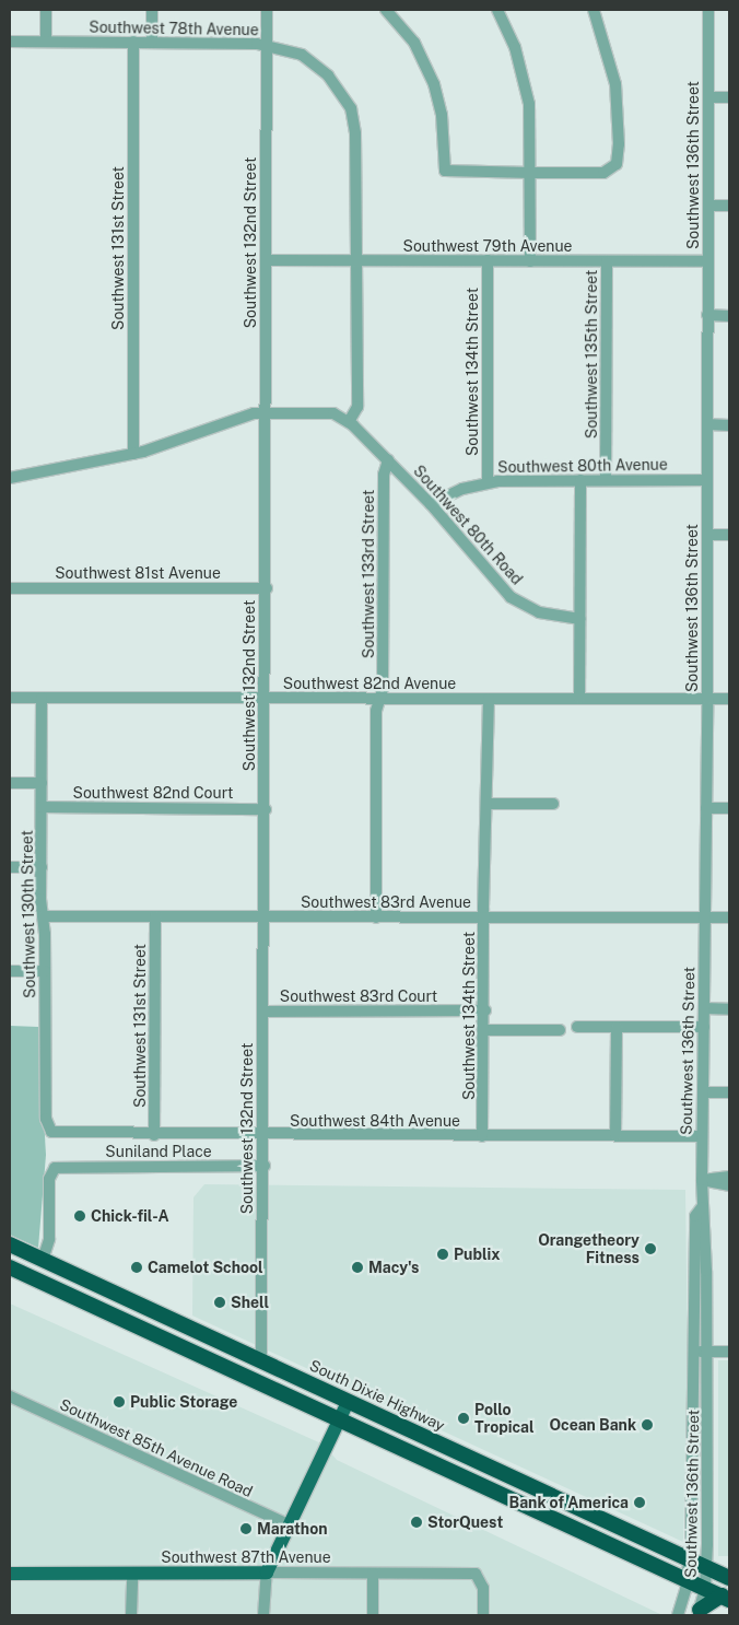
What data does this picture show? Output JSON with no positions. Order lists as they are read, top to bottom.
{
  "streets": {
    "highway": ["South Dixie Highway"],
    "main road": ["Southwest 87th Avenue"],
    "street": [
      "Southwest 78th Avenue",
      "Southwest 136th Street",
      "Southwest 132nd Street",
      "Southwest 79th Avenue",
      "Southwest 131st Street",
      "Southwest 135th Street",
      "Southwest 134th Street",
      "Southwest 80th Avenue",
      "Southwest 80th Road",
      "Southwest 81st Avenue",
      "Southwest 133rd Street",
      "Southwest 82nd Avenue",
      "Southwest 82nd Court",
      "Southwest 83rd Avenue",
      "Southwest 130th Street",
      "Southwest 83rd Court",
      "Southwest 84th Avenue",
      "Suniland Place",
      "Southwest 85th Avenue Road"
    ]
  },
  "crossings": [
    ["Southwest 78th Avenue", "Southwest 132nd Street"],
    ["Southwest 78th Avenue", "Southwest 79th Avenue"],
    ["Southwest 78th Avenue", "Southwest 131st Street"],
    ["Southwest 136th Street", "Southwest 79th Avenue"],
    ["Southwest 136th Street", "Southwest 80th Avenue"],
    ["Southwest 136th Street", "Southwest 82nd Avenue"],
    ["Southwest 136th Street", "Southwest 83rd Avenue"],
    ["Southwest 136th Street", "Southwest 84th Avenue"],
    ["Southwest 136th Street", "South Dixie Highway"],
    ["Southwest 132nd Street", "Southwest 79th Avenue"],
    ["Southwest 132nd Street", "Southwest 81st Avenue"],
    ["Southwest 132nd Street", "Southwest 82nd Avenue"],
    ["Southwest 132nd Street", "Southwest 82nd Court"],
    ["Southwest 132nd Street", "Southwest 83rd Avenue"],
    ["Southwest 132nd Street", "Southwest 83rd Court"],
    ["Southwest 132nd Street", "Southwest 84th Avenue"],
    ["Southwest 132nd Street", "Suniland Place"],
    ["Southwest 132nd Street", "South Dixie Highway"],
    ["Southwest 79th Avenue", "Southwest 135th Street"],
    ["Southwest 79th Avenue", "Southwest 134th Street"],
    ["Southwest 131st Street", "Southwest 83rd Avenue"],
    ["Southwest 131st Street", "Southwest 84th Avenue"],
    ["Southwest 135th Street", "Southwest 80th Avenue"],
    ["Southwest 134th Street", "Southwest 80th Avenue"],
    ["Southwest 134th Street", "Southwest 82nd Avenue"],
    ["Southwest 134th Street", "Southwest 83rd Avenue"],
    ["Southwest 134th Street", "Southwest 83rd Court"],
    ["Southwest 134th Street", "Southwest 84th Avenue"],
    ["Southwest 80th Avenue", "Southwest 80th Road"],
    ["Southwest 80th Road", "Southwest 133rd Street"],
    ["Southwest 133rd Street", "Southwest 82nd Avenue"],
    ["Southwest 133rd Street", "Southwest 83rd Avenue"],
    ["Southwest 82nd Avenue", "Southwest 130th Street"],
    ["Southwest 82nd Court", "Southwest 130th Street"],
    ["Southwest 83rd Avenue", "Southwest 130th Street"],
    ["Southwest 130th Street", "Southwest 84th Avenue"],
    ["Suniland Place", "South Dixie Highway"]
  ],
  "places": [
    "Chick-fil-A",
    "Orangetheory Fitness",
    "Publix",
    "Camelot School",
    "Macy's",
    "Shell",
    "Public Storage",
    "Pollo Tropical",
    "Ocean Bank",
    "Bank of America",
    "StorQuest",
    "Marathon"
  ]
}
